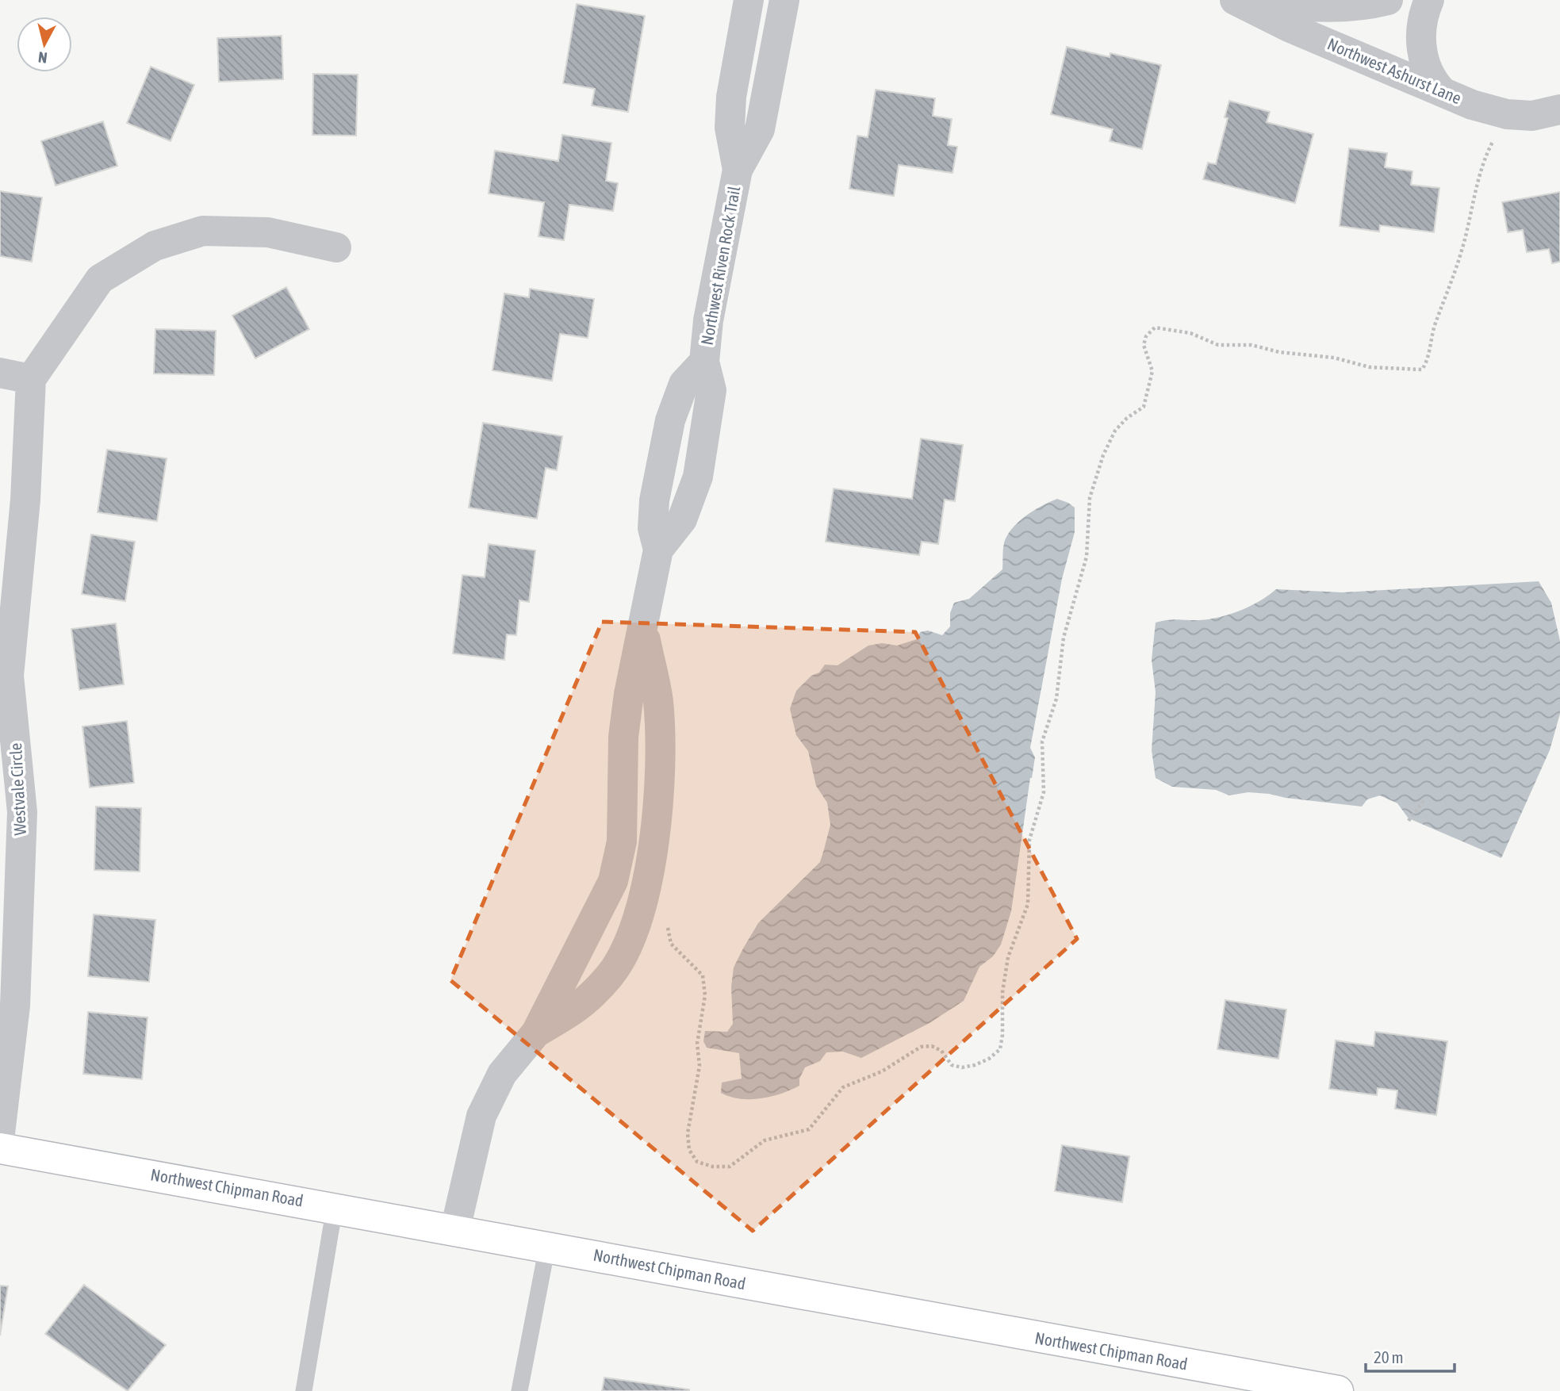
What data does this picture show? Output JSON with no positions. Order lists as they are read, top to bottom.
{
  "streets": {
    "main road": ["Northwest Chipman Road"],
    "street": ["Northwest Ashurst Lane", "Northwest Riven Rock Trail", "Westvale Circle"]
  },
  "crossings": [
    ["Northwest Riven Rock Trail", "Northwest Chipman Road"]
  ],
  "scale_bar": "20 m",
  "north": "bottom"
}
